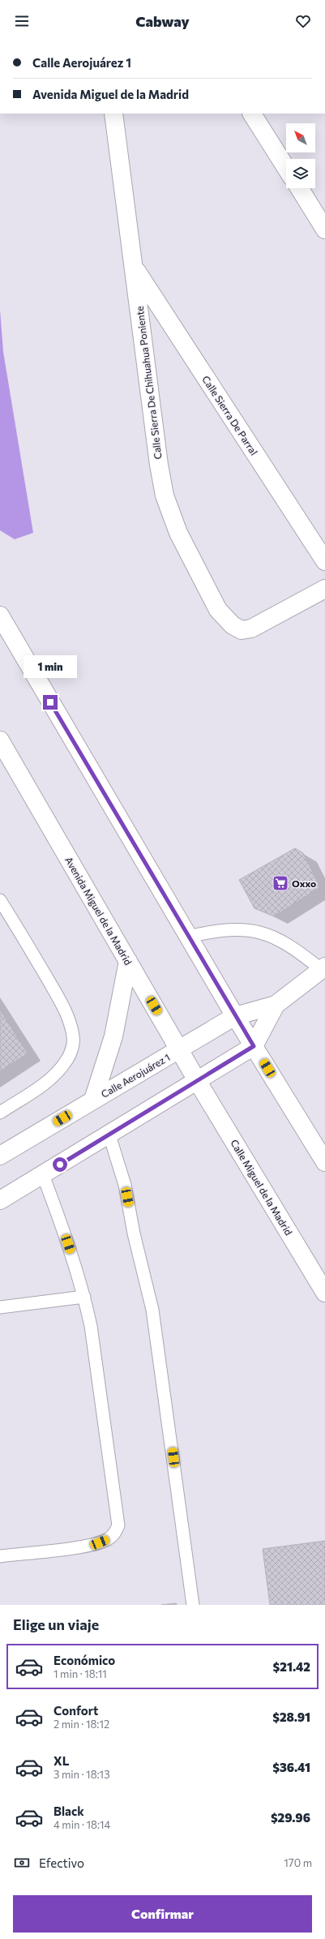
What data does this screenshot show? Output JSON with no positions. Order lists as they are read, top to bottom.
{
  "streets": {
    "street": [
      "Calle Sierra De Chihuahua Poniente",
      "Calle Sierra De Parral",
      "Avenida Miguel de la Madrid",
      "Calle Aerojuárez 1",
      "Calle Miguel de la Madrid"
    ]
  },
  "crossings": [
    ["Calle Sierra De Chihuahua Poniente", "Calle Sierra De Parral"],
    ["Avenida Miguel de la Madrid", "Calle Aerojuárez 1"],
    ["Avenida Miguel de la Madrid", "Calle Miguel de la Madrid"],
    ["Calle Aerojuárez 1", "Calle Miguel de la Madrid"]
  ],
  "places": {
    "supermarket": ["Oxxo"]
  },
  "north": "top left",
  "page": {
    "header": "Cabway",
    "banner": ["Calle Aerojuárez 1", "Avenida Miguel de la Madrid"],
    "bubble": "1 min",
    "heading": "Elige un viaje",
    "list": [
      {
        "name": "Económico",
        "note": "1 min · 18:11",
        "value": "$21.42"
      },
      {
        "name": "Confort",
        "note": "2 min · 18:12",
        "value": "$28.91"
      },
      {
        "name": "XL",
        "note": "3 min · 18:13",
        "value": "$36.41"
      },
      {
        "name": "Black",
        "note": "4 min · 18:14",
        "value": "$29.96"
      }
    ],
    "pay": ["Efectivo", "170 m"],
    "buttons": "Confirmar"
  }
}
